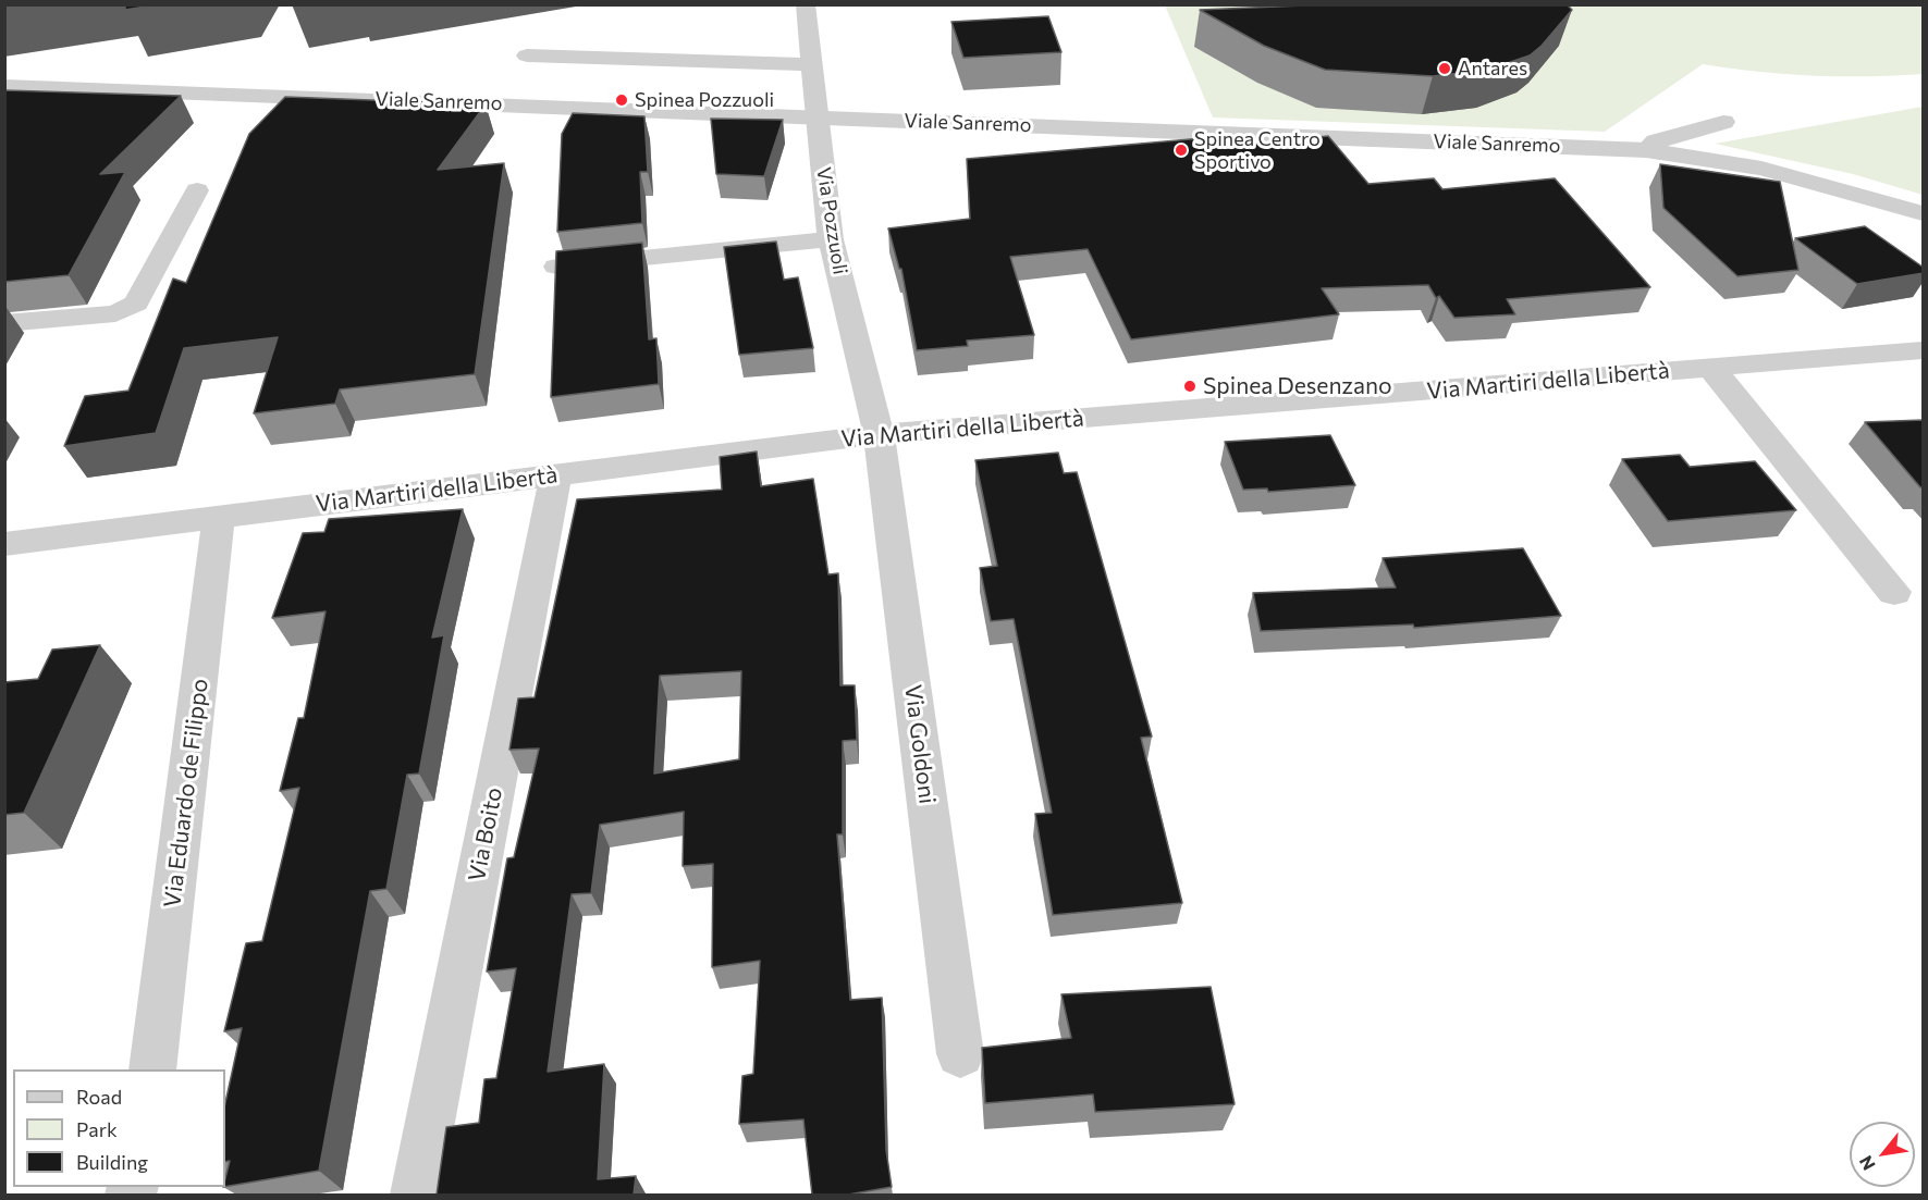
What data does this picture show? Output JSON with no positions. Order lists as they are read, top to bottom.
{
  "streets": {
    "street": [
      "Viale Sanremo",
      "Via Pozzuoli",
      "Via Martiri della Libertà",
      "Via Goldoni",
      "Via Eduardo de Filippo",
      "Via Boito"
    ]
  },
  "crossings": [
    ["Viale Sanremo", "Via Pozzuoli"],
    ["Via Pozzuoli", "Via Martiri della Libertà"],
    ["Via Pozzuoli", "Via Goldoni"],
    ["Via Martiri della Libertà", "Via Goldoni"],
    ["Via Martiri della Libertà", "Via Eduardo de Filippo"],
    ["Via Martiri della Libertà", "Via Boito"]
  ],
  "places": [
    "Antares",
    "Spinea Pozzuoli",
    "Spinea Centro Sportivo",
    "Spinea Desenzano"
  ],
  "legend": ["Road", "Park", "Building"],
  "north": "bottom left"
}
